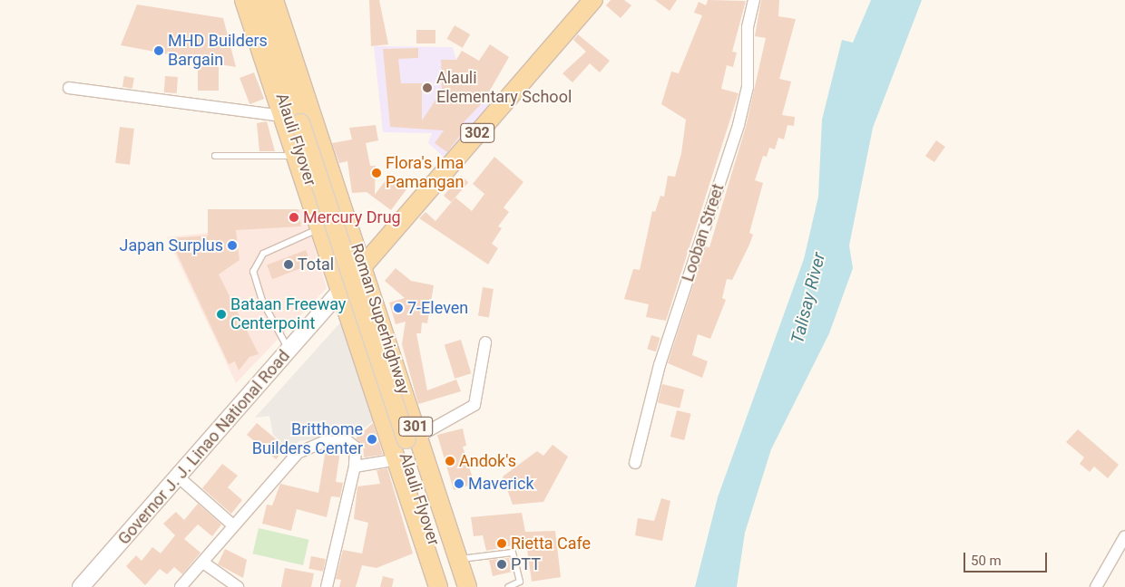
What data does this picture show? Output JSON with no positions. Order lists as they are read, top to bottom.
{
  "streets": {
    "main road": [
      "302",
      "Alauli Flyover",
      "Roman Superhighway",
      "301",
      "Governor J. J. Linao National Road"
    ],
    "street": ["Looban Street"]
  },
  "crossings": [
    ["Alauli Flyover", "Roman Superhighway"],
    ["Roman Superhighway", "Governor J. J. Linao National Road"]
  ],
  "water": ["Talisay River"],
  "places": [
    "MHD Builders Bargain",
    "Alauli Elementary School",
    "Flora's Ima Pamangan",
    "Mercury Drug",
    "Japan Surplus",
    "Total",
    "7-Eleven",
    "Bataan Freeway Centerpoint",
    "Britthome Builders Center",
    "Andok's",
    "Maverick",
    "Rietta Cafe",
    "PTT"
  ],
  "scale_bar": "50 m"
}
